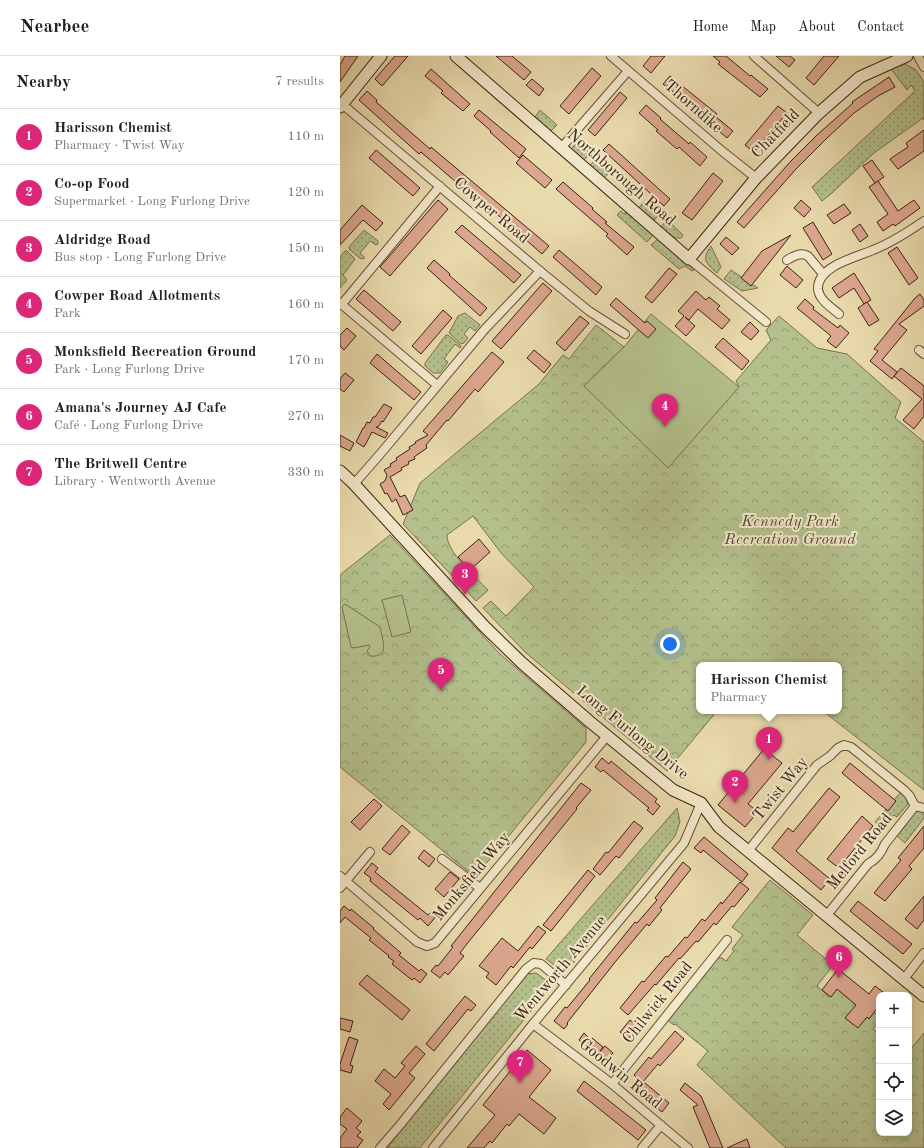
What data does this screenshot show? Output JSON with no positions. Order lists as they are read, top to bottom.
{
  "streets": {
    "street": [
      "Thorndike",
      "Chatfield",
      "Northborough Road",
      "Cowper Road",
      "Long Furlong Drive",
      "Twist Way",
      "Melford Road",
      "Monksfield Way",
      "Wentworth Avenue",
      "Chilwick Road",
      "Goodwin Road"
    ]
  },
  "crossings": [
    ["Thorndike", "Chatfield"],
    ["Chatfield", "Northborough Road"],
    ["Long Furlong Drive", "Twist Way"],
    ["Long Furlong Drive", "Melford Road"],
    ["Long Furlong Drive", "Monksfield Way"],
    ["Long Furlong Drive", "Wentworth Avenue"],
    ["Twist Way", "Melford Road"],
    ["Wentworth Avenue", "Goodwin Road"],
    ["Chilwick Road", "Goodwin Road"]
  ],
  "parks": ["Kennedy Park Recreation Ground"],
  "page": {
    "header": "Nearbee",
    "nav": [
      "Home",
      "Map",
      "About",
      "Contact"
    ],
    "heading": ["Nearby", "7 results"],
    "list": [
      {
        "mark": "1",
        "name": "Harisson Chemist",
        "note": "Pharmacy · Twist Way",
        "value": "110 m"
      },
      {
        "mark": "2",
        "name": "Co-op Food",
        "note": "Supermarket · Long Furlong Drive",
        "value": "120 m"
      },
      {
        "mark": "3",
        "name": "Aldridge Road",
        "note": "Bus stop · Long Furlong Drive",
        "value": "150 m"
      },
      {
        "mark": "4",
        "name": "Cowper Road Allotments",
        "note": "Park",
        "value": "160 m"
      },
      {
        "mark": "5",
        "name": "Monksfield Recreation Ground",
        "note": "Park · Long Furlong Drive",
        "value": "170 m"
      },
      {
        "mark": "6",
        "name": "Amana's Journey AJ Cafe",
        "note": "Café · Long Furlong Drive",
        "value": "270 m"
      },
      {
        "mark": "7",
        "name": "The Britwell Centre",
        "note": "Library · Wentworth Avenue",
        "value": "330 m"
      }
    ],
    "pins": [
      "4",
      "3",
      "5",
      "1",
      "2",
      "6",
      "7"
    ],
    "popup": ["Harisson Chemist", "Pharmacy"],
    "map_buttons": ["+", "−"]
  }
}
